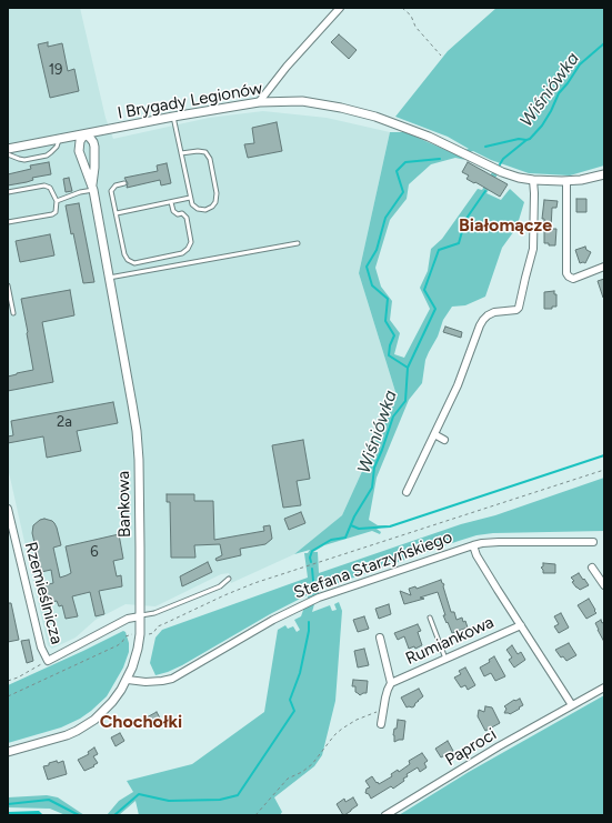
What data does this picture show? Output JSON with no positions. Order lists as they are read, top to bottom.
{
  "streets": {
    "street": [
      "I Brygady Legionów",
      "Bankowa",
      "Stefana Starzyńskiego",
      "Rzemieślnicza",
      "Rumiankowa",
      "Paproci"
    ]
  },
  "crossings": [
    ["Bankowa", "Stefana Starzyńskiego"],
    ["Bankowa", "Rzemieślnicza"]
  ],
  "districts": ["Białomącze", "Chochołki"],
  "water": ["Wiśniówka"],
  "house_numbers": ["19", "2a", "6"]
}
